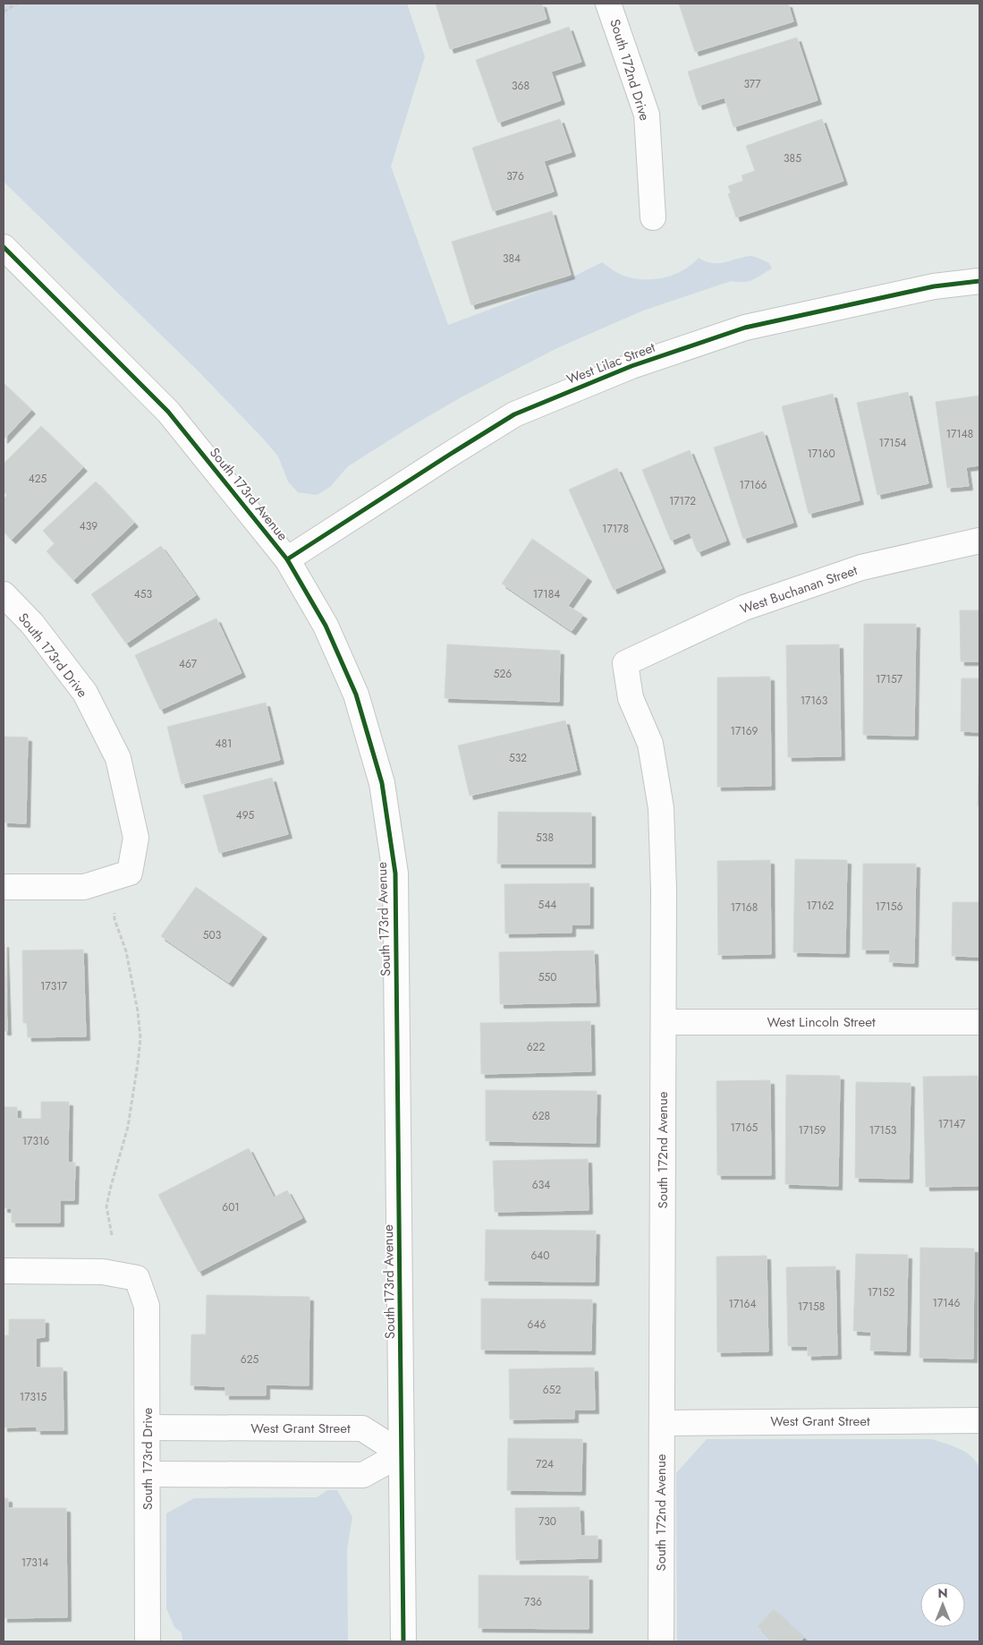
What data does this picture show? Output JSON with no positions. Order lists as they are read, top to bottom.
{
  "streets": {
    "street": [
      "South 172nd Drive",
      "West Lilac Street",
      "South 173rd Avenue",
      "West Buchanan Street",
      "South 173rd Drive",
      "West Lincoln Street",
      "South 172nd Avenue",
      "West Grant Street"
    ]
  },
  "crossings": [
    ["West Lilac Street", "South 173rd Avenue"],
    ["South 173rd Avenue", "West Grant Street"],
    ["West Buchanan Street", "South 172nd Avenue"],
    ["South 173rd Drive", "West Grant Street"],
    ["West Lincoln Street", "South 172nd Avenue"],
    ["South 172nd Avenue", "West Grant Street"]
  ],
  "house_numbers": [
    "377",
    "368",
    "385",
    "376",
    "384",
    "17148",
    "17154",
    "17160",
    "425",
    "17166",
    "17172",
    "439",
    "17178",
    "453",
    "17184",
    "467",
    "526",
    "17157",
    "17163",
    "17169",
    "481",
    "532",
    "495",
    "538",
    "544",
    "17162",
    "17156",
    "17168",
    "503",
    "550",
    "17317",
    "622",
    "628",
    "17147",
    "17165",
    "17159",
    "17153",
    "17316",
    "634",
    "601",
    "640",
    "17152",
    "17146",
    "17164",
    "17158",
    "646",
    "625",
    "652",
    "17315",
    "724",
    "730",
    "17314",
    "736"
  ],
  "north": "top"
}
